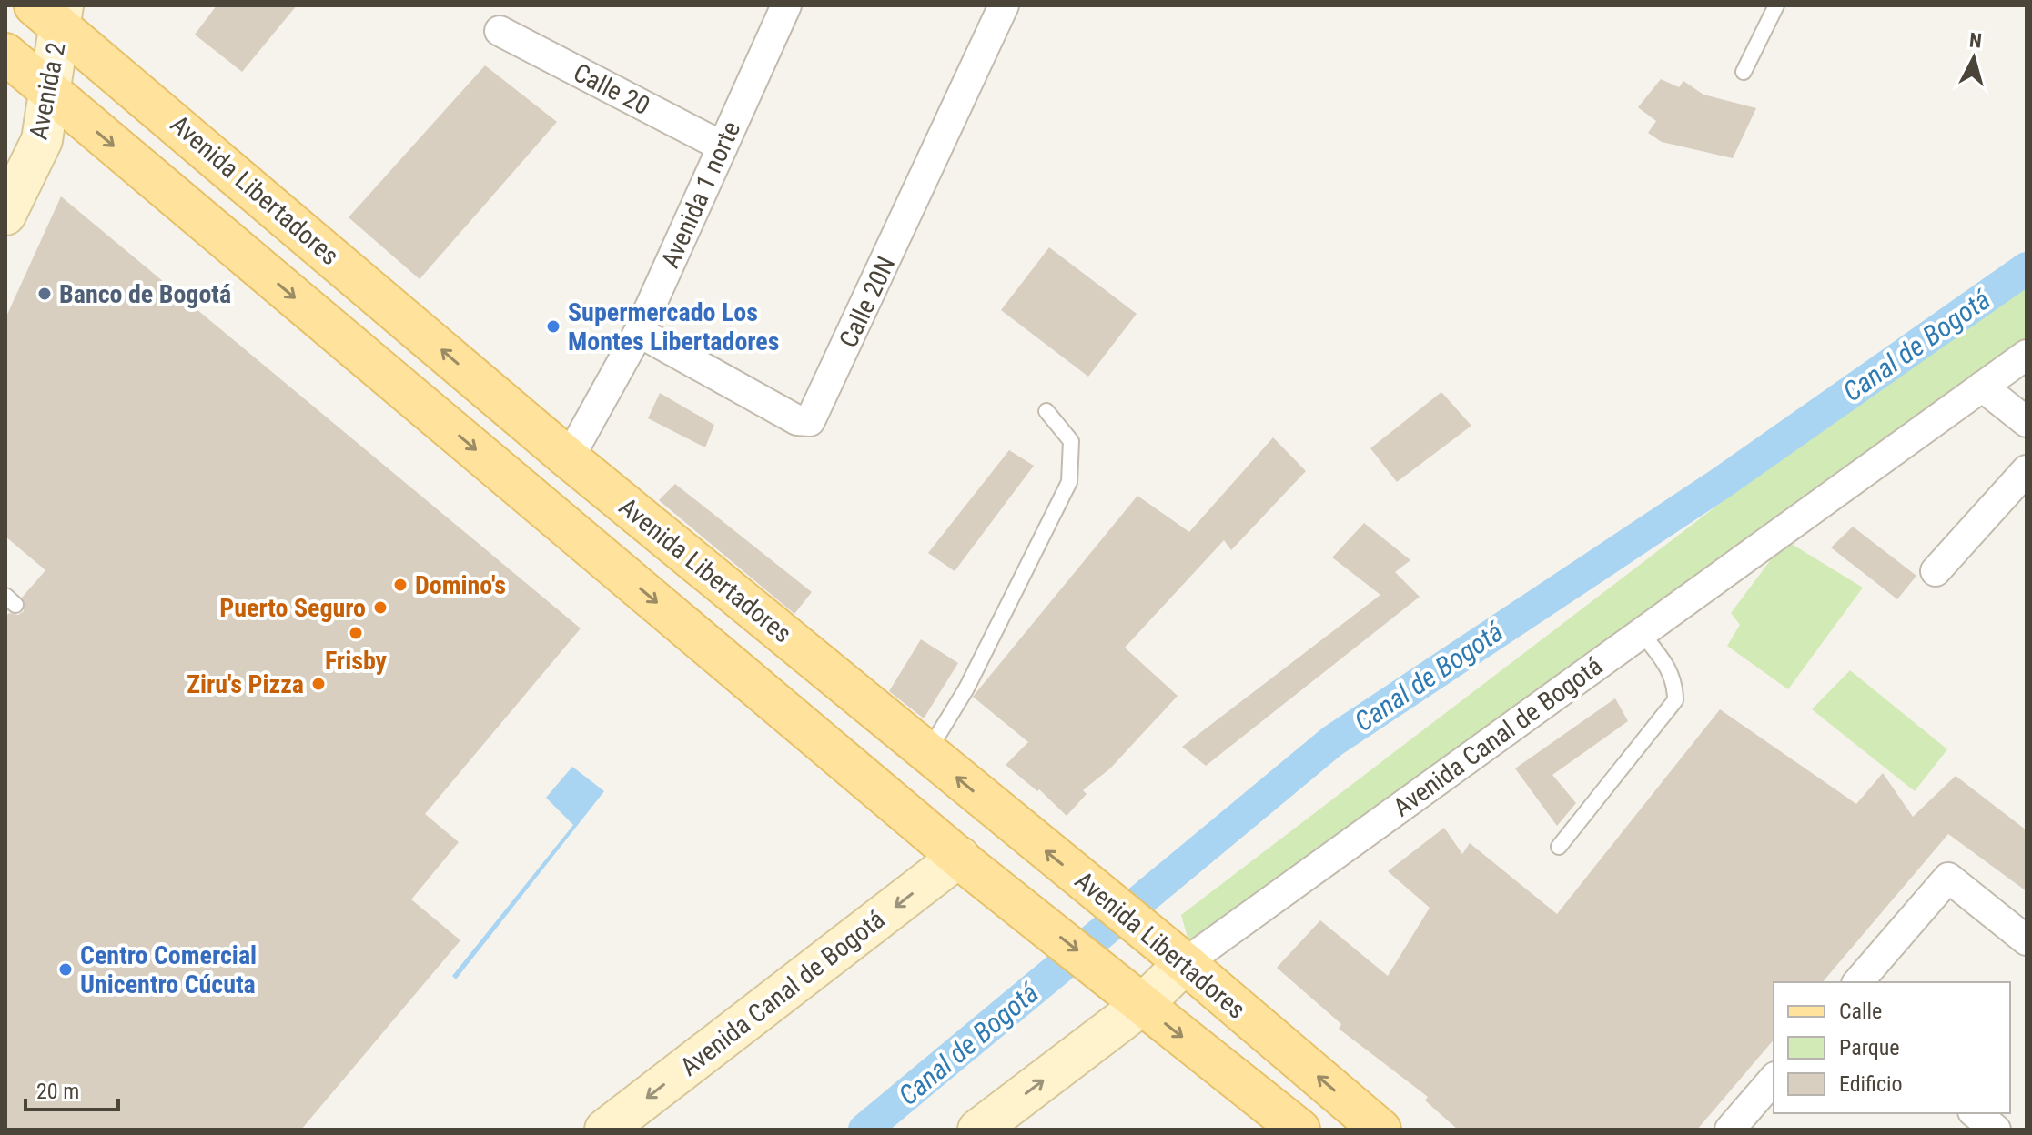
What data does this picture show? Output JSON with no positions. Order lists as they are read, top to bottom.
{
  "streets": {
    "main road": ["Avenida 2", "Avenida Libertadores", "Avenida Canal de Bogotá"],
    "street": ["Calle 20", "Avenida 1 norte", "Calle 20N"]
  },
  "crossings": [
    ["Calle 20", "Avenida 1 norte"],
    ["Avenida 2", "Avenida Libertadores"],
    ["Avenida Libertadores", "Avenida 1 norte"],
    ["Avenida Libertadores", "Avenida Canal de Bogotá"],
    ["Avenida 1 norte", "Calle 20N"]
  ],
  "water": ["Canal de Bogotá"],
  "places": [
    "Banco de Bogotá",
    "Supermercado Los Montes Libertadores",
    "Domino's",
    "Puerto Seguro",
    "Frisby",
    "Ziru's Pizza",
    "Centro Comercial Unicentro Cúcuta"
  ],
  "legend": ["Calle", "Parque", "Edificio"],
  "scale_bar": "20 m",
  "north": "top"
}
